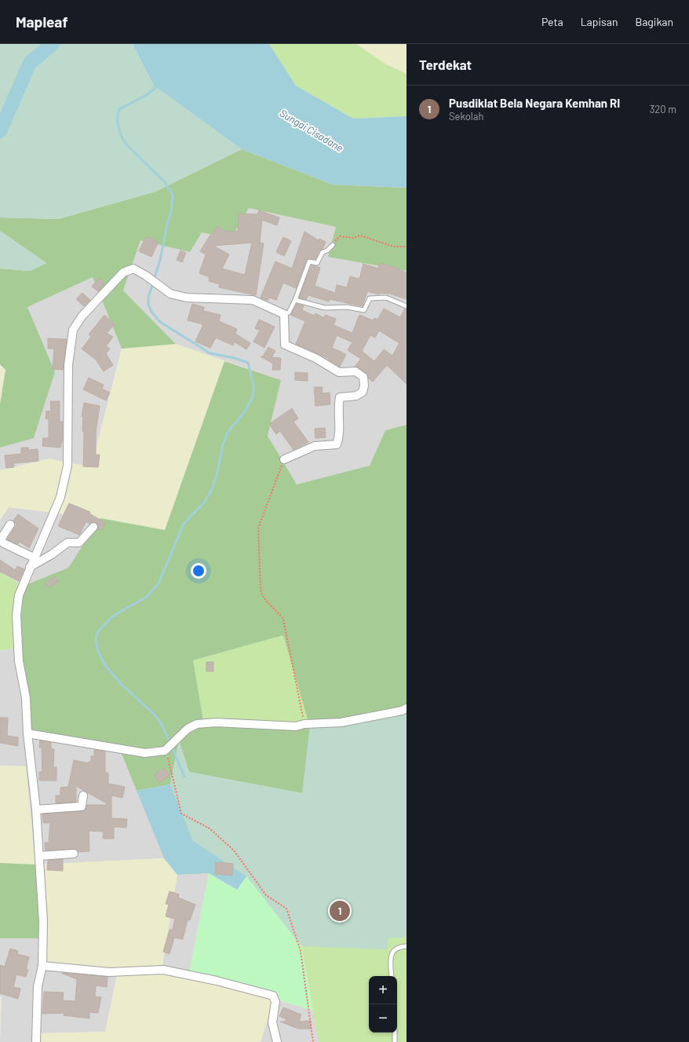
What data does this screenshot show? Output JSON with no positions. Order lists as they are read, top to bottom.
{
  "water": ["Sungai Cisadane"],
  "page": {
    "header": "Mapleaf",
    "nav": ["Peta", "Lapisan", "Bagikan"],
    "heading": "Terdekat",
    "list": [
      {
        "mark": "1",
        "name": "Pusdiklat Bela Negara Kemhan RI",
        "note": "Sekolah",
        "value": "320 m"
      }
    ],
    "pins": "1",
    "map_buttons": ["+", "−"]
  }
}
